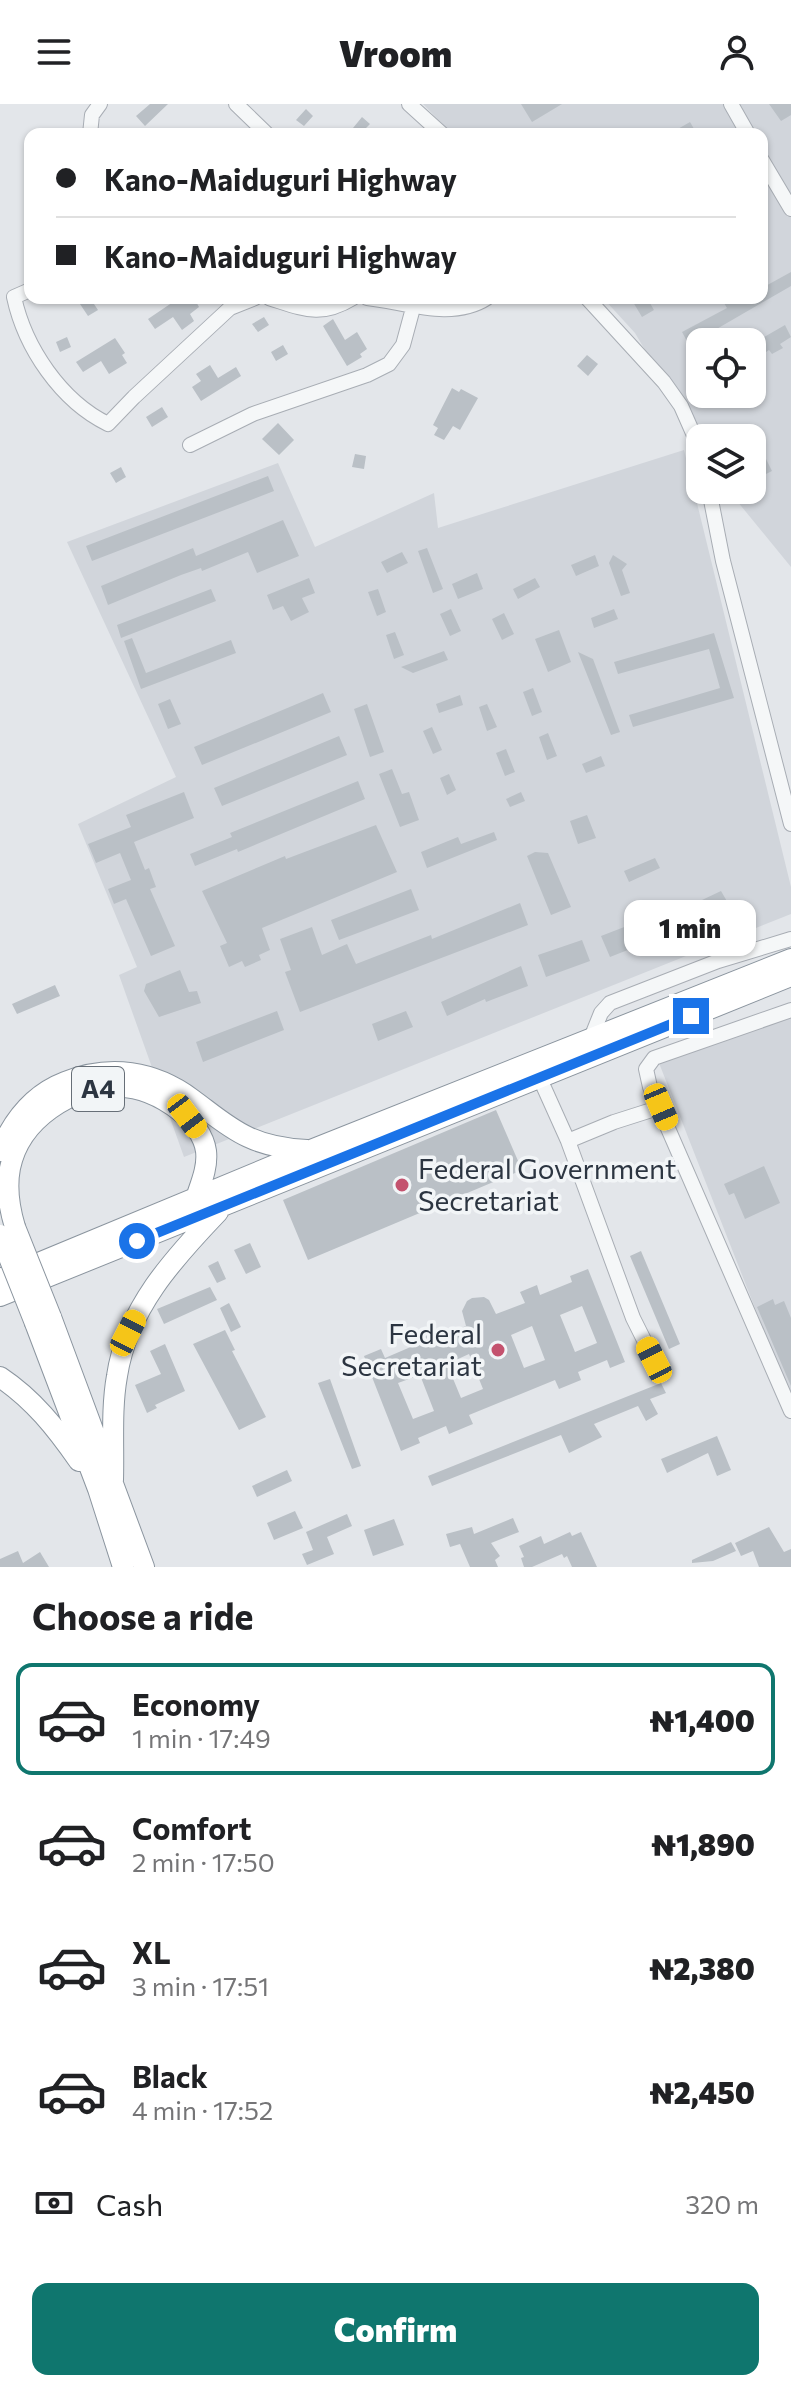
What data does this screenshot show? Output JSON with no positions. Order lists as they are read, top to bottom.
{
  "streets": {
    "highway": ["A4"]
  },
  "places": ["Federal Government Secretariat", "Federal Secretariat"],
  "page": {
    "header": "Vroom",
    "banner": ["Kano-Maiduguri Highway", "Kano-Maiduguri Highway"],
    "bubble": "1 min",
    "heading": "Choose a ride",
    "list": [
      {
        "name": "Economy",
        "note": "1 min · 17:49",
        "value": "₦1,400"
      },
      {
        "name": "Comfort",
        "note": "2 min · 17:50",
        "value": "₦1,890"
      },
      {
        "name": "XL",
        "note": "3 min · 17:51",
        "value": "₦2,380"
      },
      {
        "name": "Black",
        "note": "4 min · 17:52",
        "value": "₦2,450"
      }
    ],
    "pay": ["Cash", "320 m"],
    "buttons": "Confirm"
  }
}
